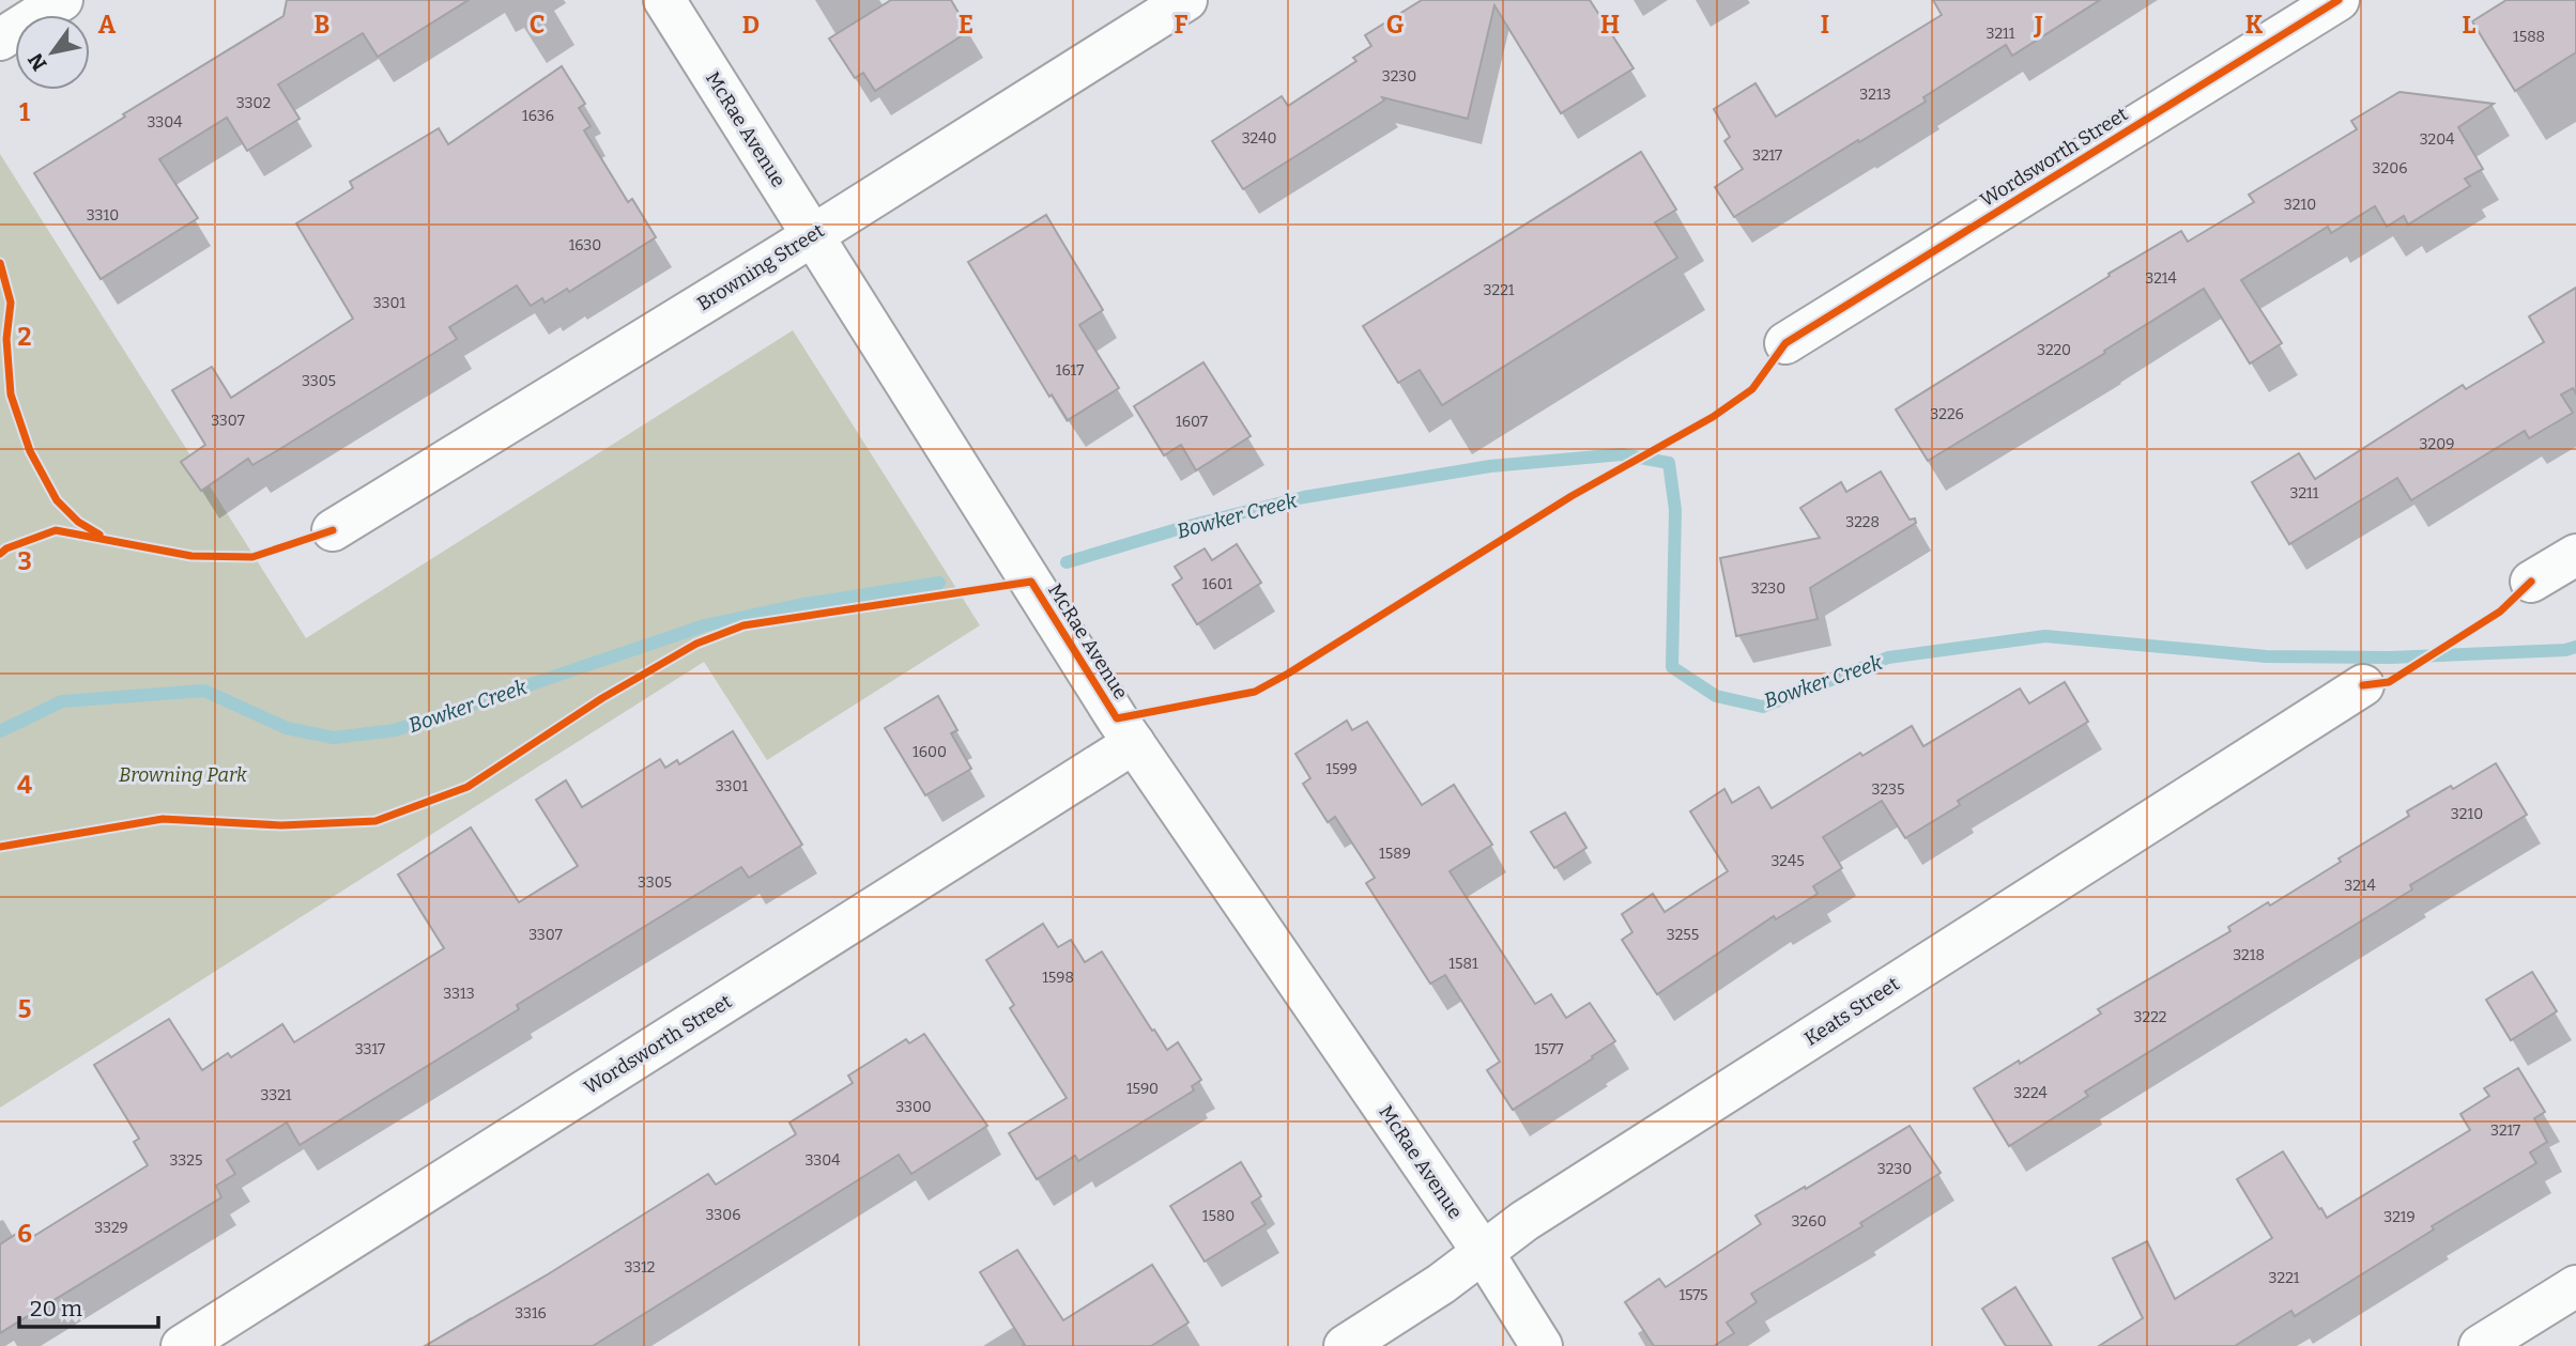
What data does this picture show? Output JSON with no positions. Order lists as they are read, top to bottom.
{
  "streets": {
    "street": [
      "McRae Avenue",
      "Wordsworth Street",
      "Browning Street",
      "Keats Street"
    ]
  },
  "crossings": [
    ["McRae Avenue", "Wordsworth Street"],
    ["McRae Avenue", "Browning Street"],
    ["McRae Avenue", "Keats Street"]
  ],
  "water": ["Bowker Creek"],
  "parks": ["Browning Park"],
  "house_numbers": [
    "3211",
    "1588",
    "3230",
    "3213",
    "3302",
    "1636",
    "3304",
    "3240",
    "3204",
    "3217",
    "3206",
    "3210",
    "3310",
    "1630",
    "3214",
    "3221",
    "3301",
    "3220",
    "1617",
    "3305",
    "3226",
    "3307",
    "1607",
    "3209",
    "3211",
    "3228",
    "1601",
    "3230",
    "1600",
    "1599",
    "3301",
    "3235",
    "3210",
    "1589",
    "3245",
    "3305",
    "3214",
    "3307",
    "3255",
    "3218",
    "1581",
    "1598",
    "3313",
    "3222",
    "3317",
    "1577",
    "1590",
    "3224",
    "3321",
    "3300",
    "3217",
    "3325",
    "3304",
    "3230",
    "3306",
    "1580",
    "3219",
    "3260",
    "3329",
    "3312",
    "3221",
    "1575",
    "3316"
  ],
  "scale_bar": "20 m",
  "north": "bottom left",
  "grid": {
    "columns": [
      "A",
      "B",
      "C",
      "D",
      "E",
      "F",
      "G",
      "H",
      "I",
      "J",
      "K",
      "L"
    ],
    "rows": [
      "1",
      "2",
      "3",
      "4",
      "5",
      "6"
    ]
  }
}
